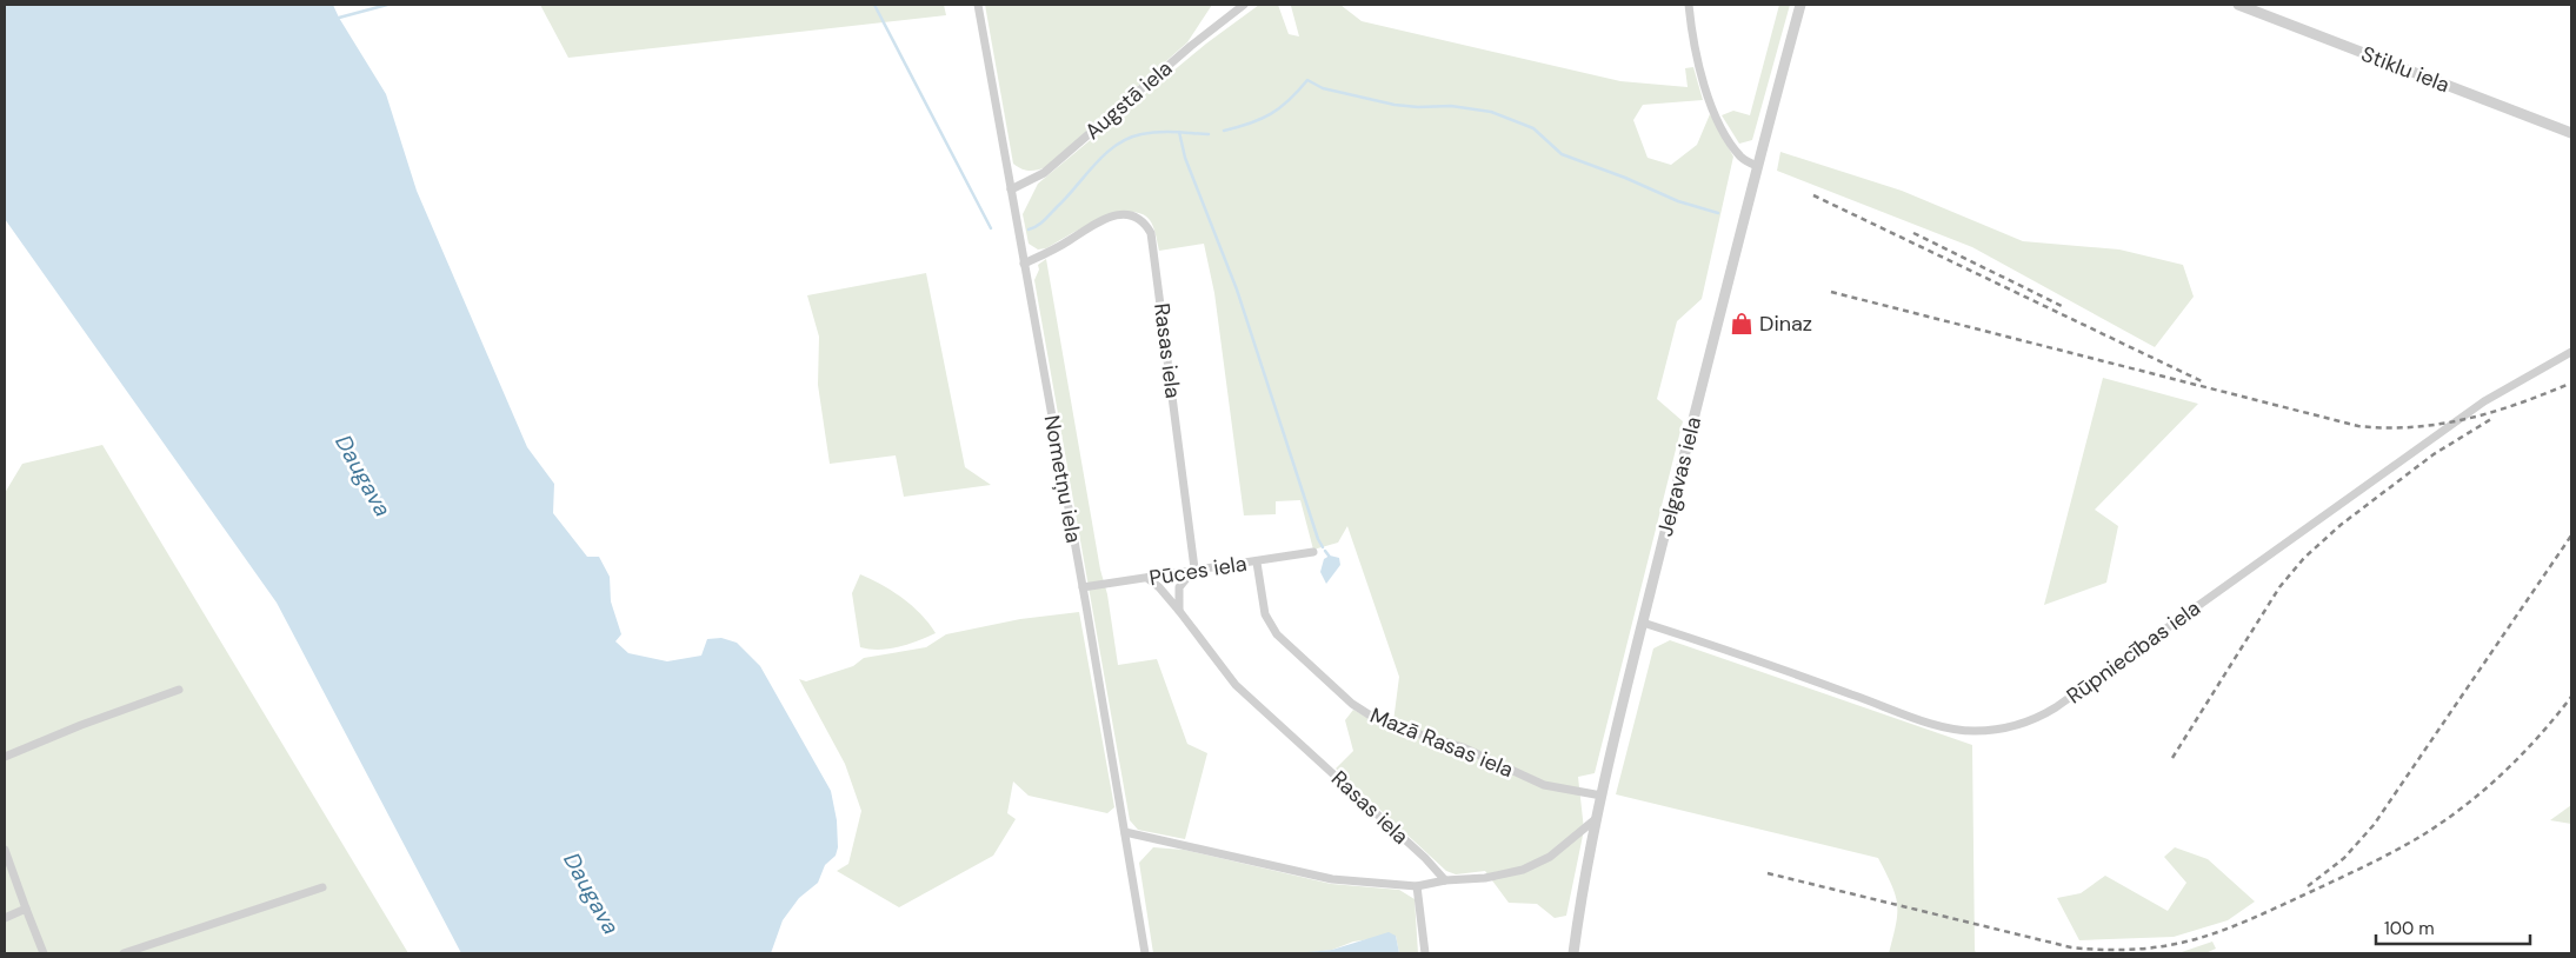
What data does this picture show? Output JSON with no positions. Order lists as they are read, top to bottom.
{
  "streets": {
    "street": [
      "Stiklu iela",
      "Augstā iela",
      "Rasas iela",
      "Jelgavas iela",
      "Nometņu iela",
      "Pūces iela",
      "Rūpniecības iela",
      "Mazā Rasas iela"
    ]
  },
  "crossings": [
    ["Augstā iela", "Nometņu iela"],
    ["Rasas iela", "Nometņu iela"],
    ["Rasas iela", "Pūces iela"],
    ["Jelgavas iela", "Rūpniecības iela"],
    ["Jelgavas iela", "Mazā Rasas iela"],
    ["Nometņu iela", "Pūces iela"],
    ["Pūces iela", "Mazā Rasas iela"]
  ],
  "water": ["Daugava"],
  "places": {
    "shop": ["Dinaz"]
  },
  "scale_bar": "100 m"
}
